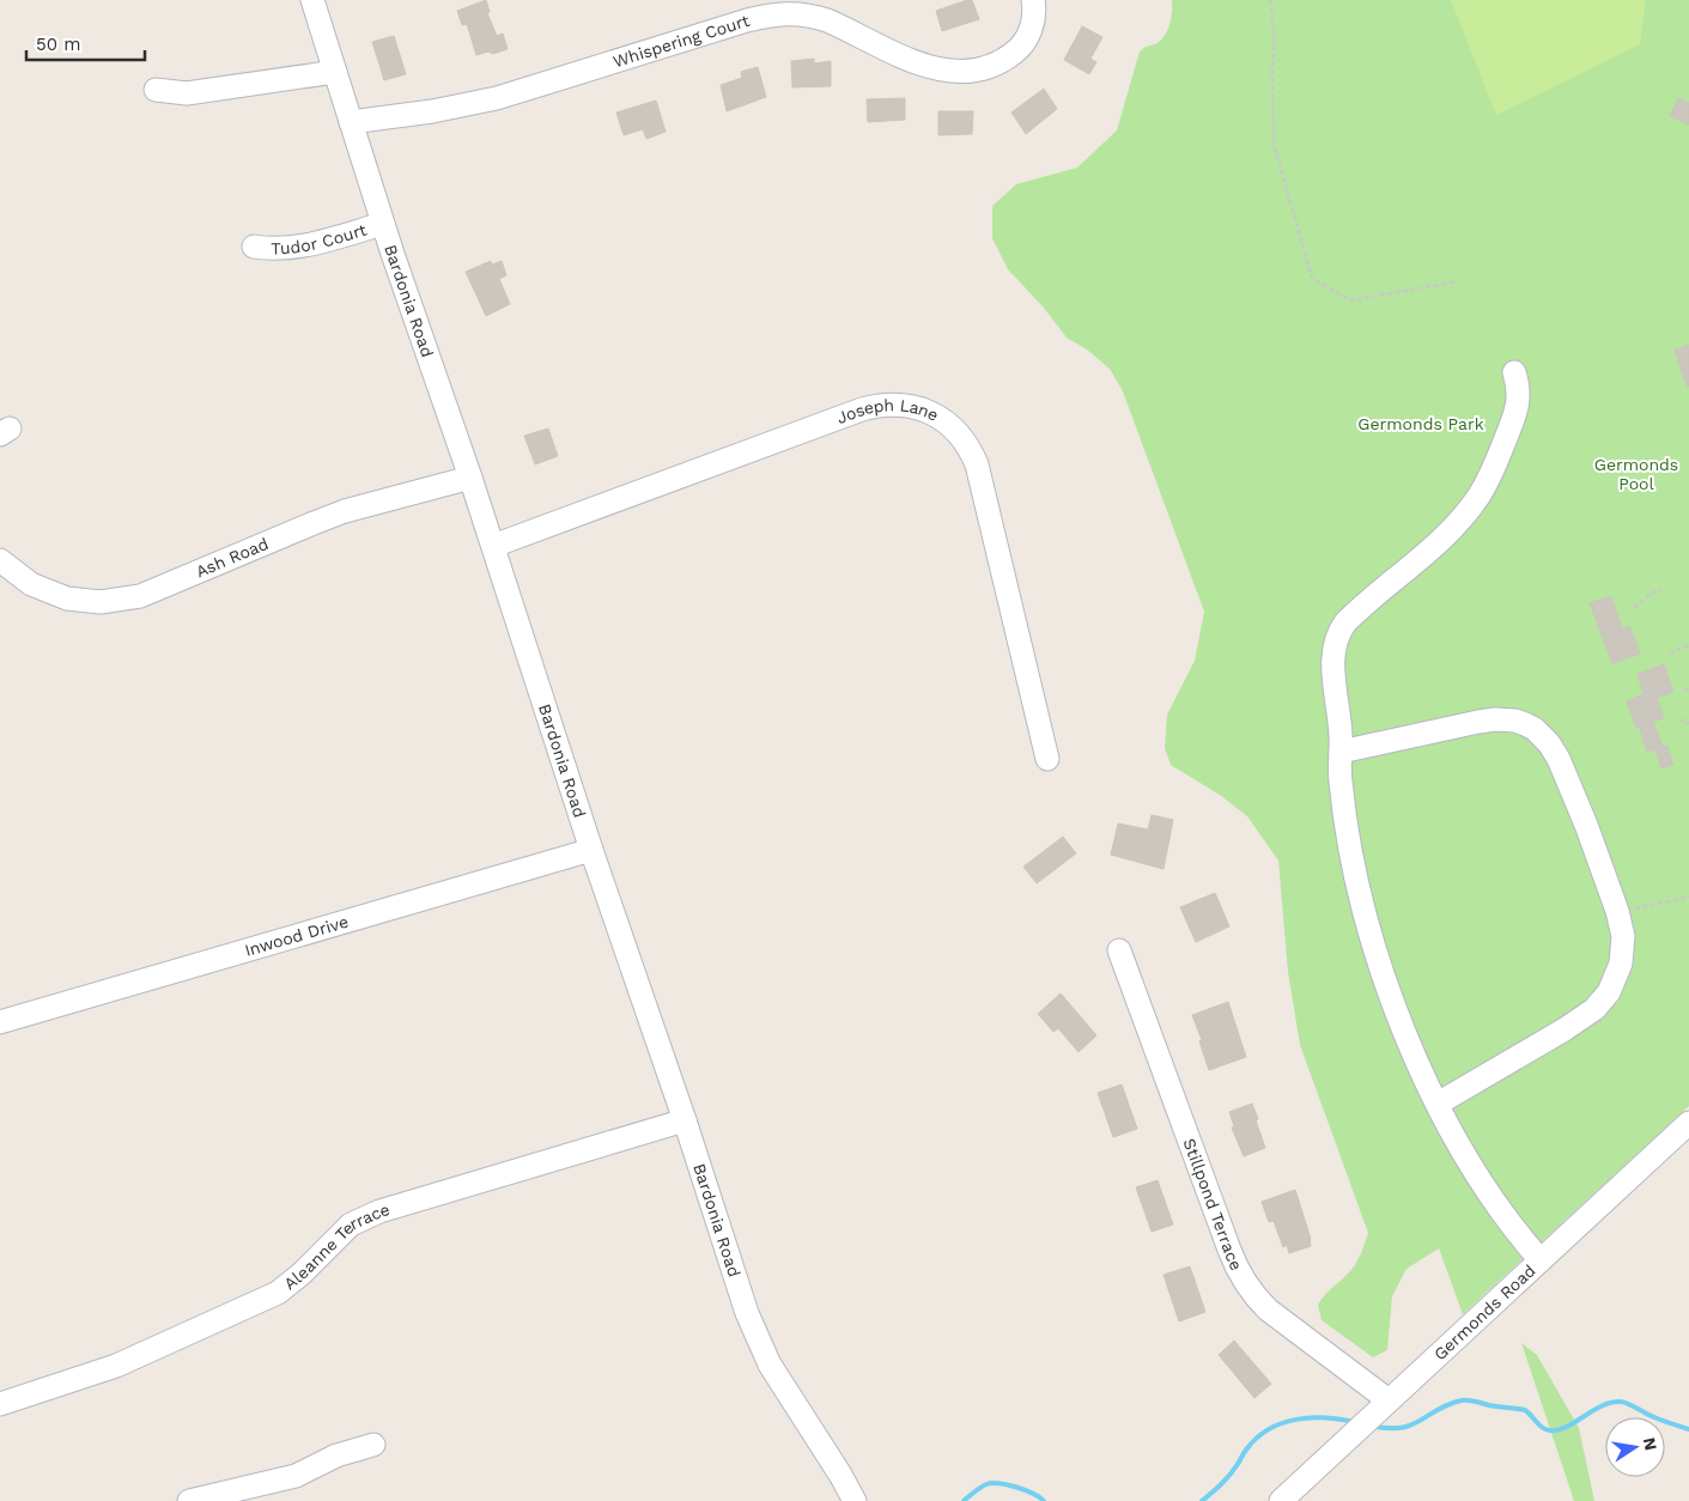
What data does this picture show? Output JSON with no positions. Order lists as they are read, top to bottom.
{
  "streets": {
    "street": [
      "Whispering Court",
      "Tudor Court",
      "Bardonia Road",
      "Joseph Lane",
      "Ash Road",
      "Inwood Drive",
      "Stillpond Terrace",
      "Aleanne Terrace",
      "Germonds Road"
    ]
  },
  "crossings": [
    ["Whispering Court", "Bardonia Road"],
    ["Tudor Court", "Bardonia Road"],
    ["Bardonia Road", "Joseph Lane"],
    ["Bardonia Road", "Ash Road"],
    ["Bardonia Road", "Inwood Drive"],
    ["Bardonia Road", "Aleanne Terrace"],
    ["Stillpond Terrace", "Germonds Road"]
  ],
  "parks": ["Germonds Park", "Germonds Pool"],
  "scale_bar": "50 m",
  "north": "right"
}
